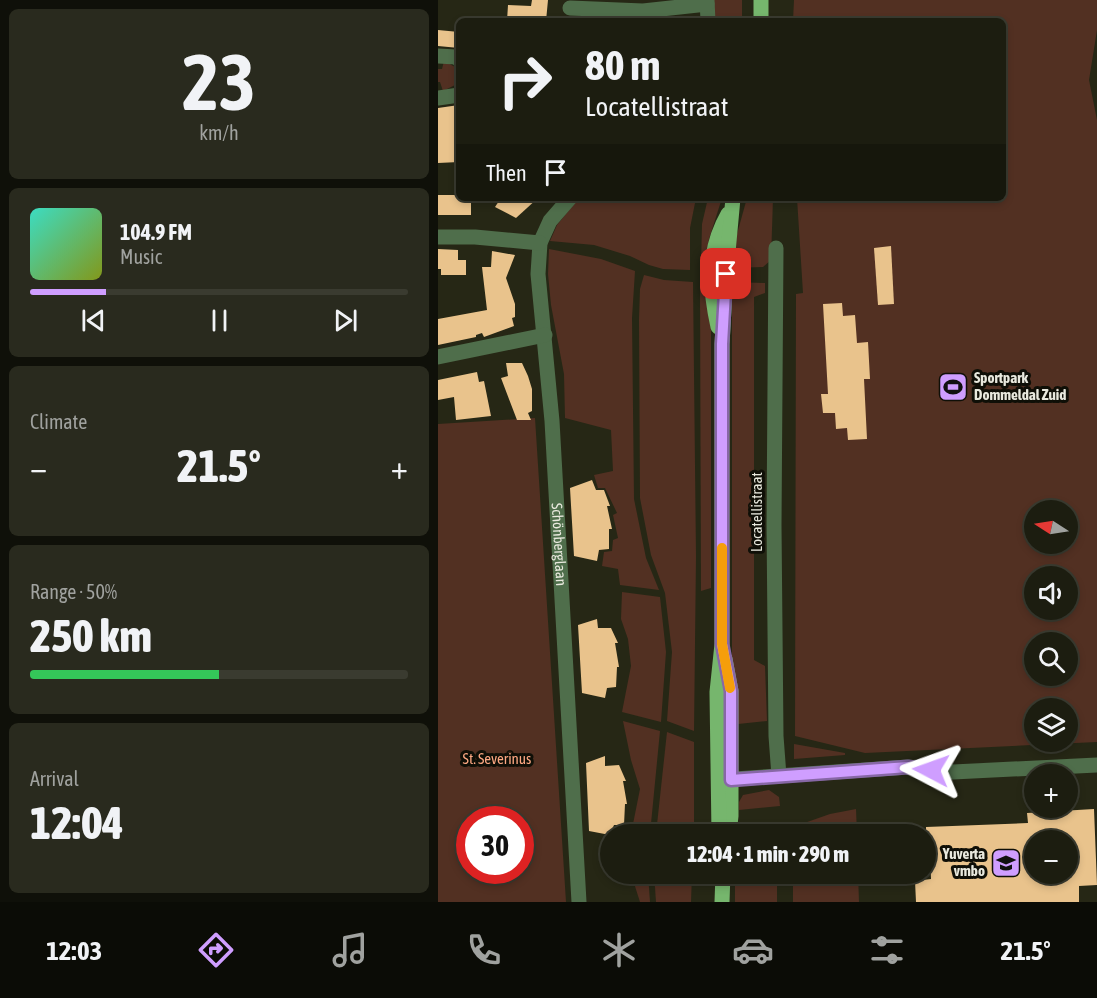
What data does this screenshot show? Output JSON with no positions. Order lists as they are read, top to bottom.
{
  "streets": {
    "street": ["Locatellistraat", "Schönberglaan"]
  },
  "parks": ["St. Severinus"],
  "places": {
    "sports": ["Sportpark Dommeldal Zuid"],
    "school or university": ["Yuverta vmbo"]
  },
  "north": "left",
  "page": {
    "tile": [
      ["23", "km/h"],
      "Climate",
      ["Range · 50%", "250 km"],
      ["Arrival", "12:04"]
    ],
    "turn": ["80 m", "Locatellistraat"],
    "then": "Then",
    "song": ["104.9 FM", "Music"],
    "heat": ["−", "21.5°", "+"],
    "map_buttons": ["+", "−"],
    "limit": "30",
    "trip": "12:04 · 1 min · 290 m",
    "tabs": ["12:03", "21.5°"]
  }
}
